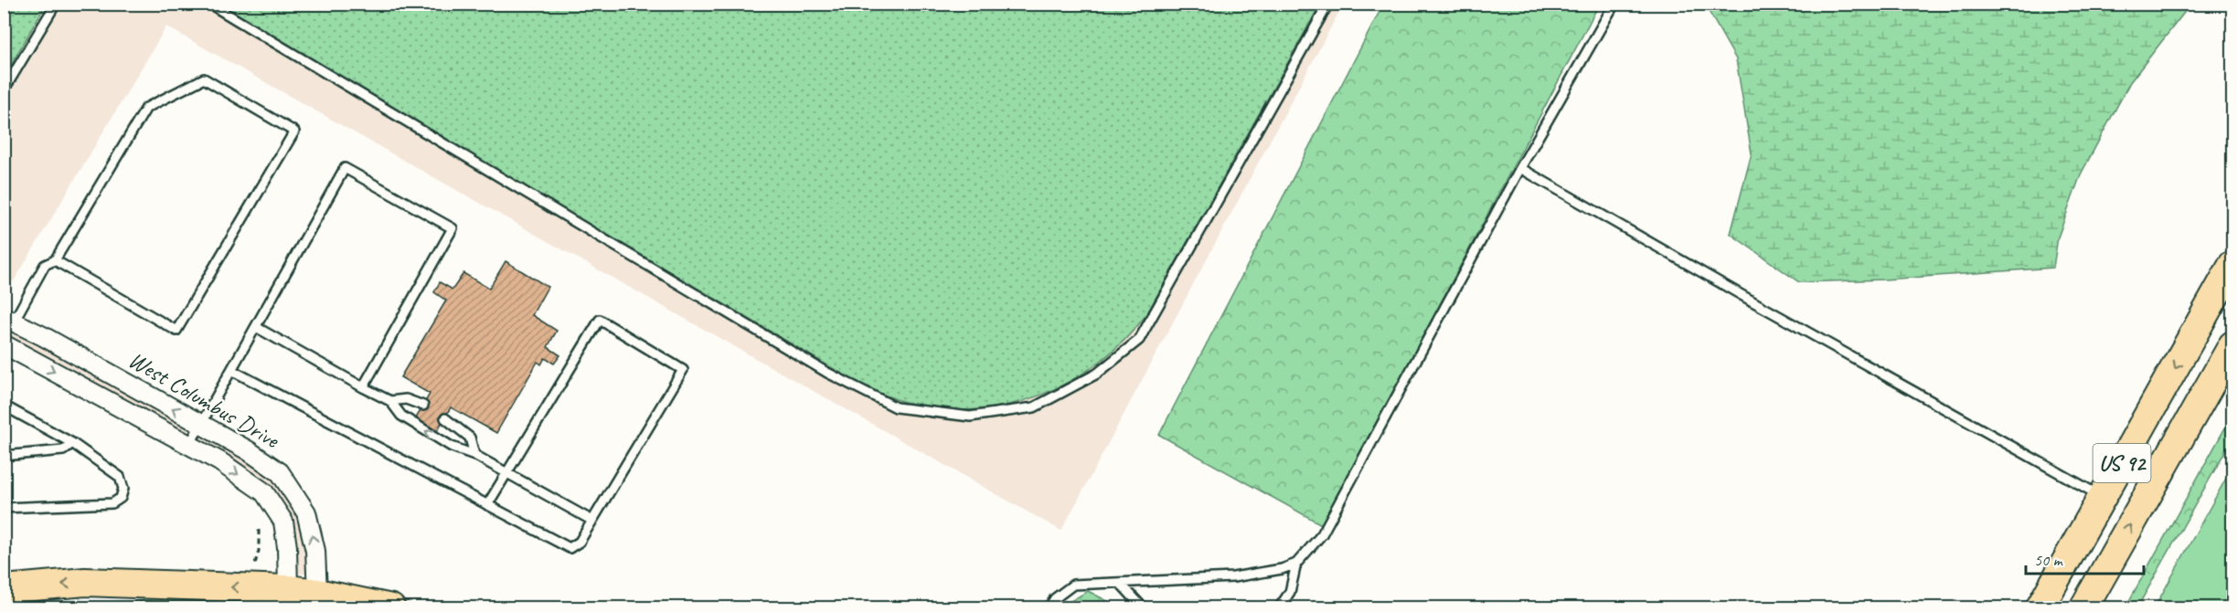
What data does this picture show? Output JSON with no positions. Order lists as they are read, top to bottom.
{
  "streets": {
    "main road": ["US 92"],
    "street": ["West Columbus Drive"]
  },
  "scale_bar": "50 m"
}
